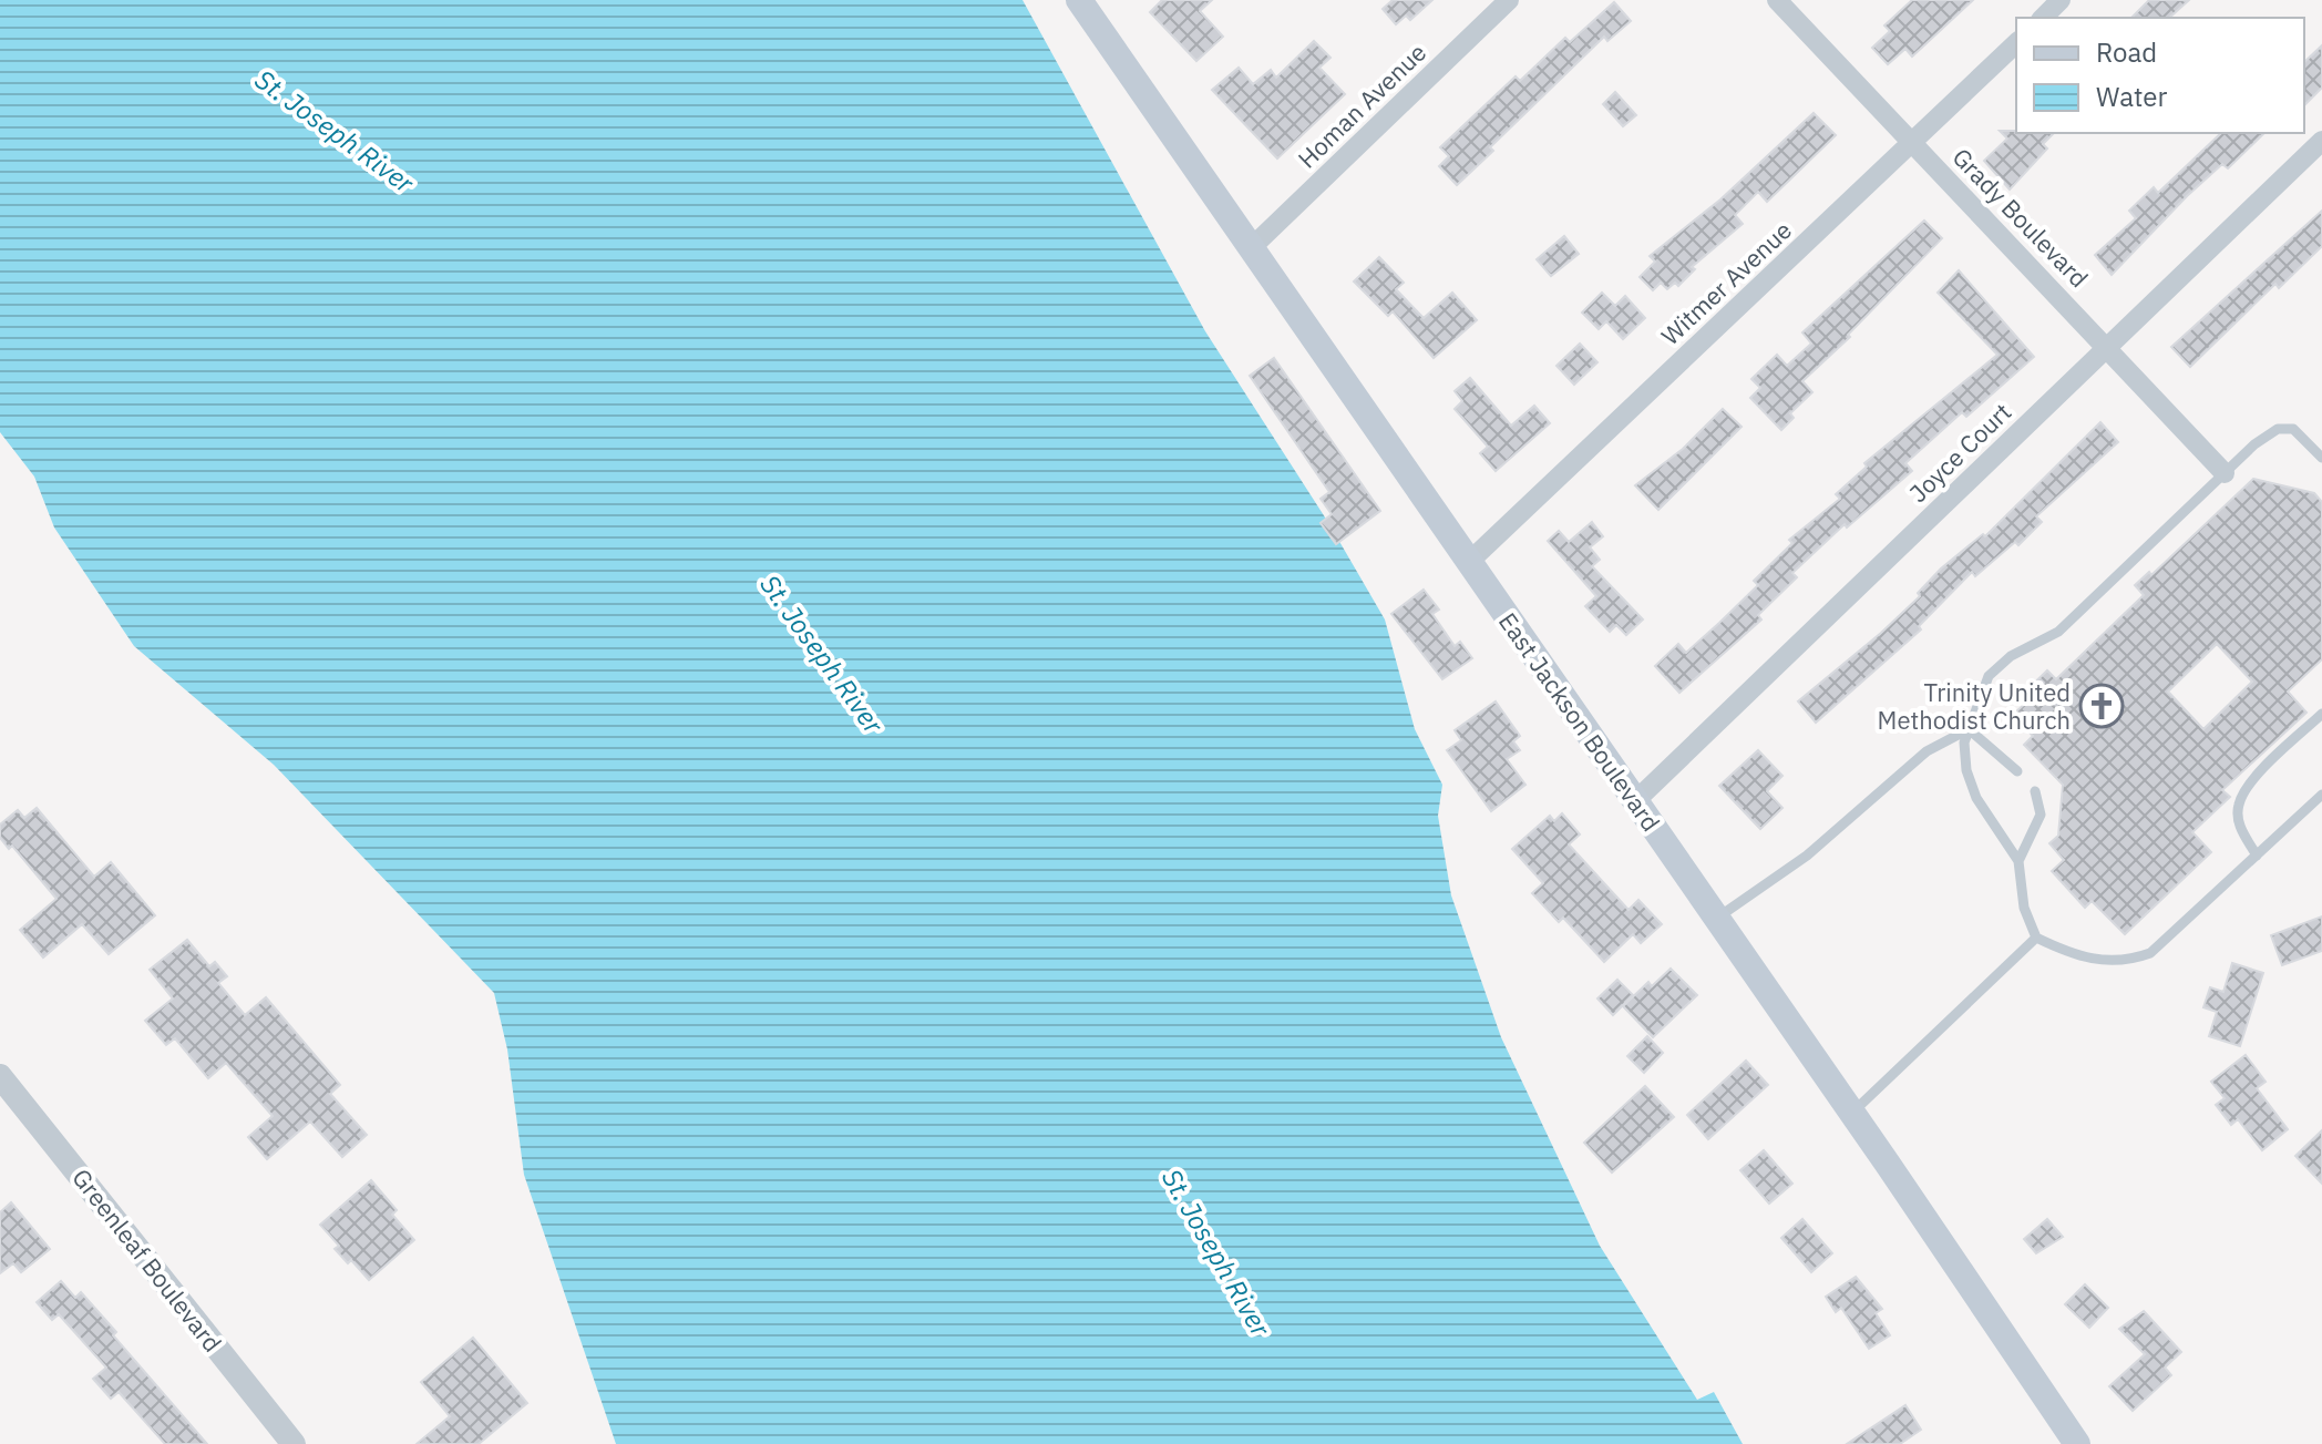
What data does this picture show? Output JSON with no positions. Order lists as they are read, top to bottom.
{
  "streets": {
    "main road": ["East Jackson Boulevard"],
    "street": [
      "Homan Avenue",
      "Grady Boulevard",
      "Witmer Avenue",
      "Joyce Court",
      "Greenleaf Boulevard"
    ]
  },
  "crossings": [
    ["Homan Avenue", "East Jackson Boulevard"],
    ["Grady Boulevard", "Witmer Avenue"],
    ["Grady Boulevard", "Joyce Court"],
    ["Witmer Avenue", "East Jackson Boulevard"],
    ["Joyce Court", "East Jackson Boulevard"]
  ],
  "water": ["St. Joseph River"],
  "places": {
    "church": ["Trinity United Methodist Church"]
  },
  "legend": ["Road", "Water"]
}
